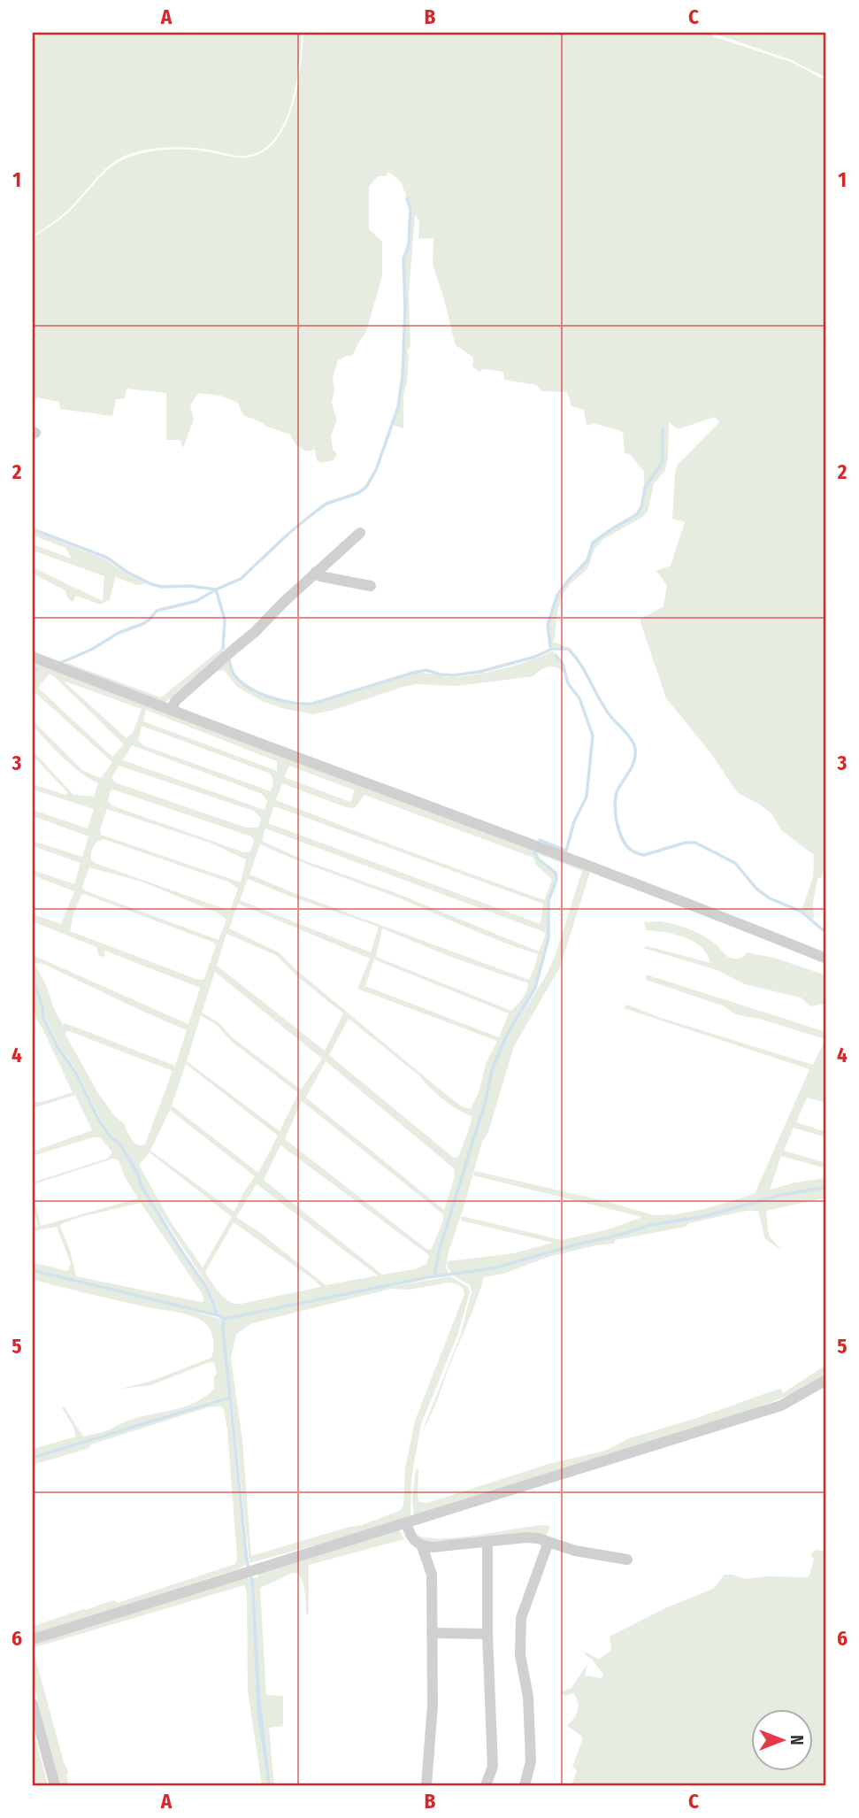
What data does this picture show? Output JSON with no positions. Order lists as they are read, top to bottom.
{
  "north": "right",
  "grid": {
    "columns": ["A", "B", "C"],
    "rows": [
      "1",
      "2",
      "3",
      "4",
      "5",
      "6"
    ]
  }
}
